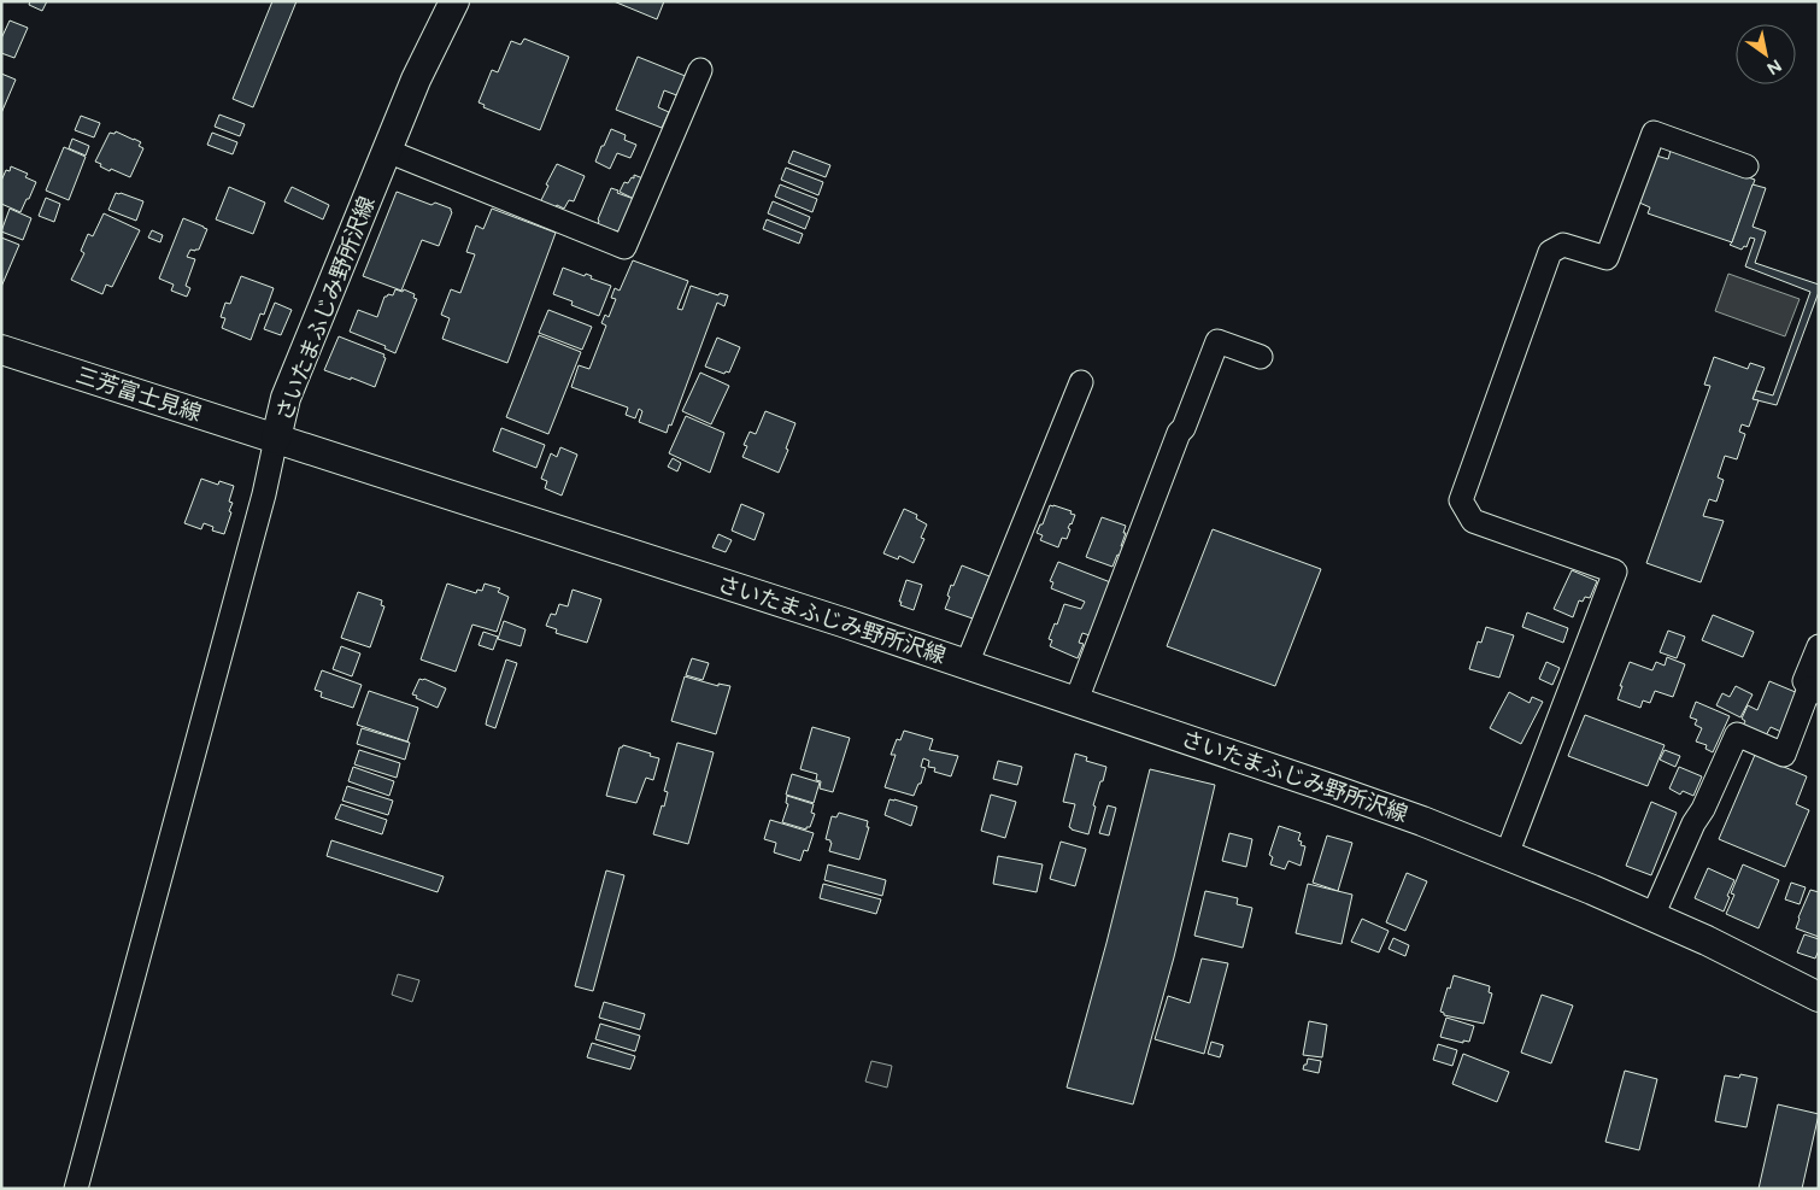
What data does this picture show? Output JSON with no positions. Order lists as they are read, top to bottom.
{
  "streets": {
    "main road": ["さいたまふじみ野所沢線", "三芳富士見線"]
  },
  "crossings": [
    ["さいたまふじみ野所沢線", "三芳富士見線"]
  ],
  "north": "bottom right"
}
